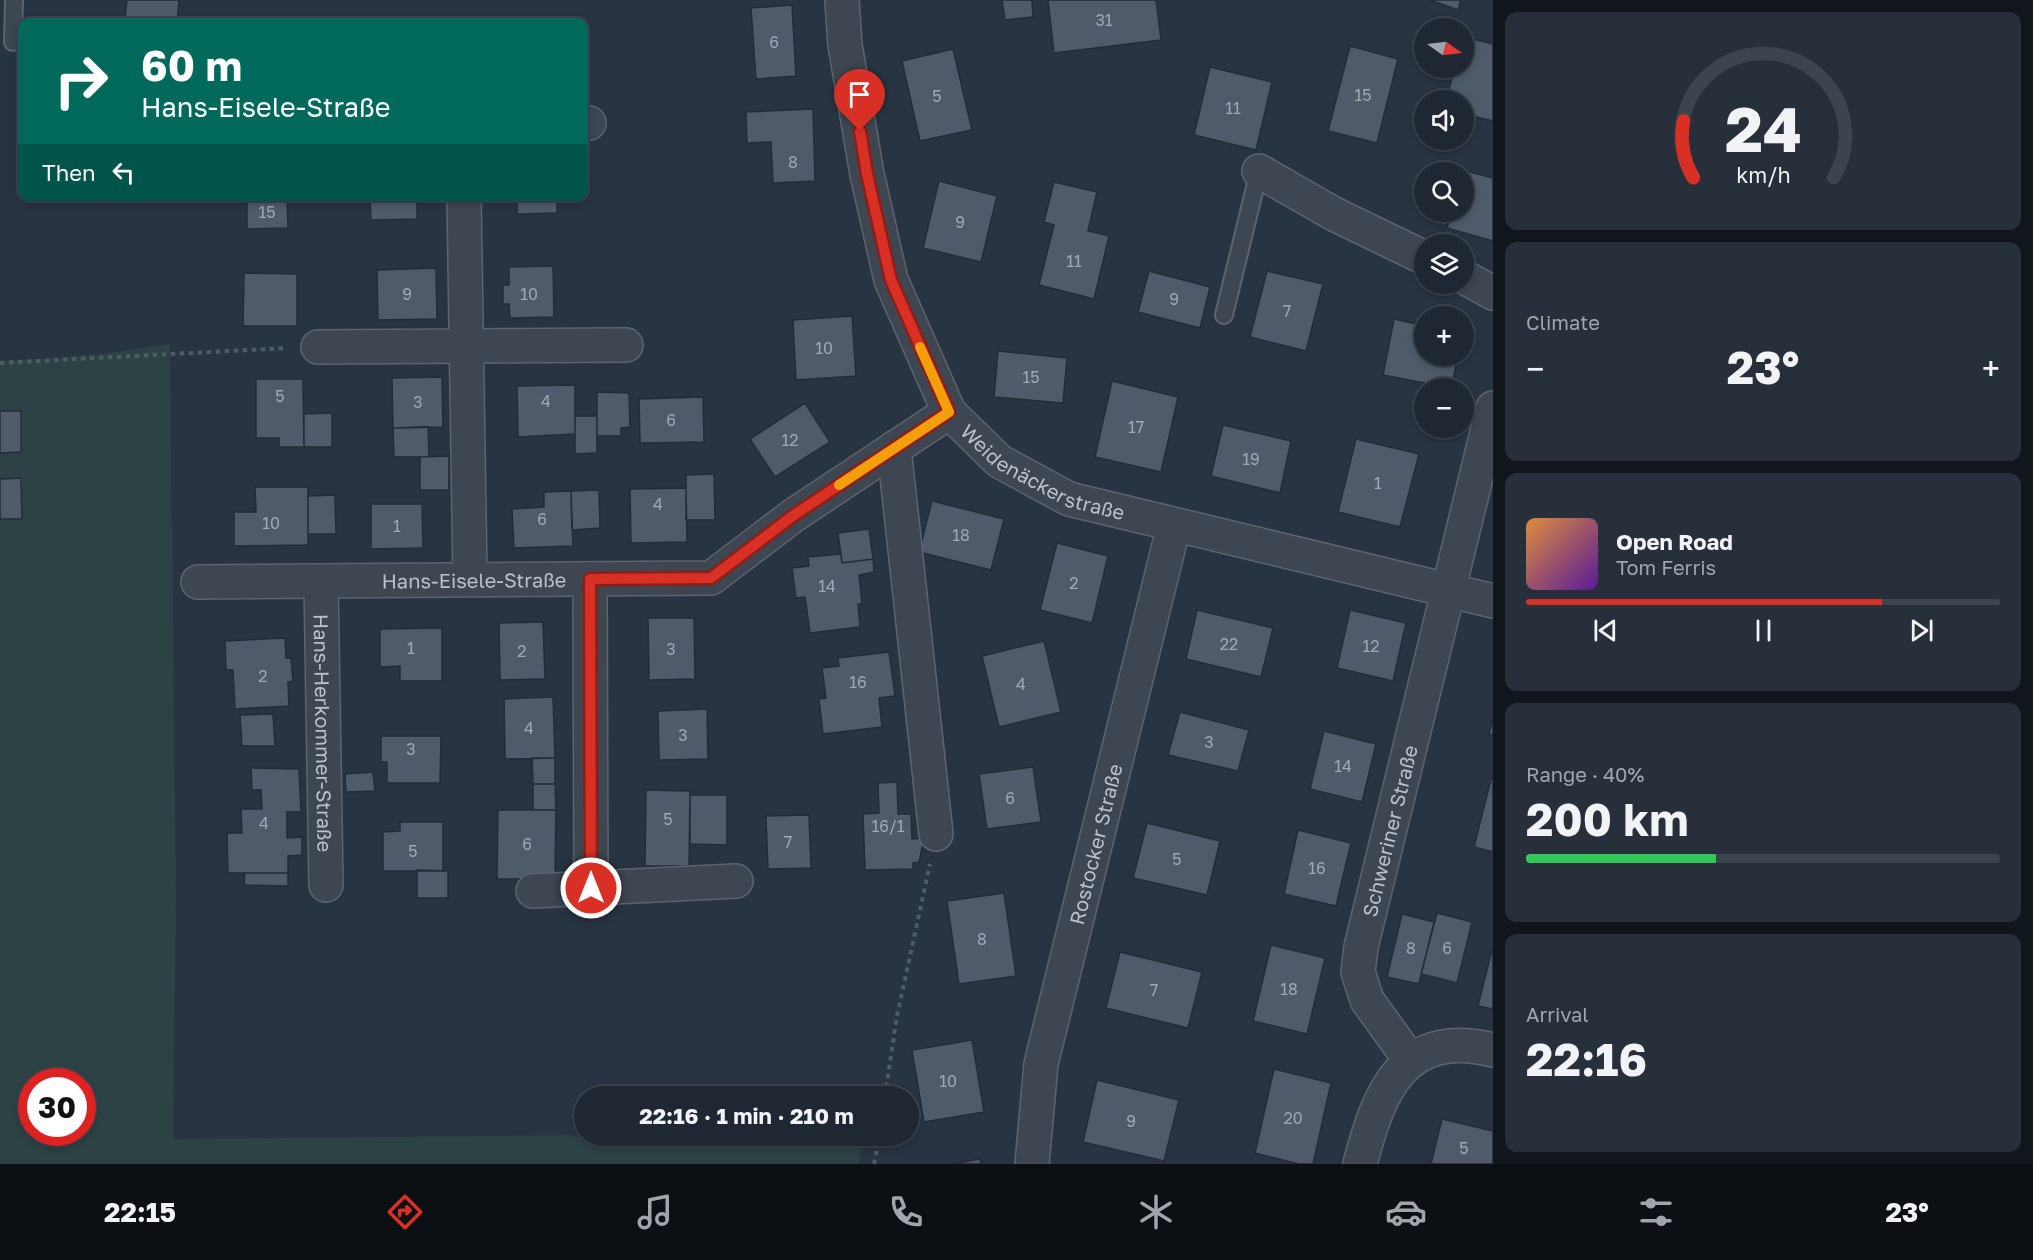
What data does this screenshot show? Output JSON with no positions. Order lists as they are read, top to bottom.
{
  "streets": {
    "street": [
      "Weidenäckerstraße",
      "Hans-Eisele-Straße",
      "Hans-Herkommer-Straße",
      "Schweriner Straße",
      "Rostocker Straße"
    ]
  },
  "crossings": [
    ["Weidenäckerstraße", "Hans-Eisele-Straße"],
    ["Weidenäckerstraße", "Schweriner Straße"],
    ["Weidenäckerstraße", "Rostocker Straße"],
    ["Hans-Eisele-Straße", "Hans-Herkommer-Straße"]
  ],
  "house_numbers": [
    "31",
    "6",
    "15",
    "5",
    "11",
    "8",
    "15",
    "9",
    "11",
    "9",
    "10",
    "9",
    "7",
    "10",
    "15",
    "5",
    "4",
    "3",
    "6",
    "17",
    "12",
    "19",
    "1",
    "4",
    "6",
    "10",
    "1",
    "18",
    "2",
    "14",
    "22",
    "12",
    "1",
    "3",
    "2",
    "2",
    "16",
    "4",
    "4",
    "3",
    "3",
    "3",
    "14",
    "6",
    "5",
    "4",
    "16/1",
    "7",
    "6",
    "5",
    "5",
    "16",
    "8",
    "8",
    "6",
    "18",
    "7",
    "10",
    "20",
    "9",
    "5"
  ],
  "north": "right",
  "page": {
    "map_buttons": ["+", "−"],
    "turn": ["60 m", "Hans-Eisele-Straße"],
    "then": "Then",
    "tile": [
      "Climate",
      ["Range · 40%", "200 km"],
      ["Arrival", "22:16"]
    ],
    "heat": ["−", "23°", "+"],
    "song": ["Open Road", "Tom Ferris"],
    "limit": "30",
    "trip": "22:16 · 1 min · 210 m",
    "tabs": ["22:15", "23°"],
    "gauge": ["24", "km/h"]
  }
}
